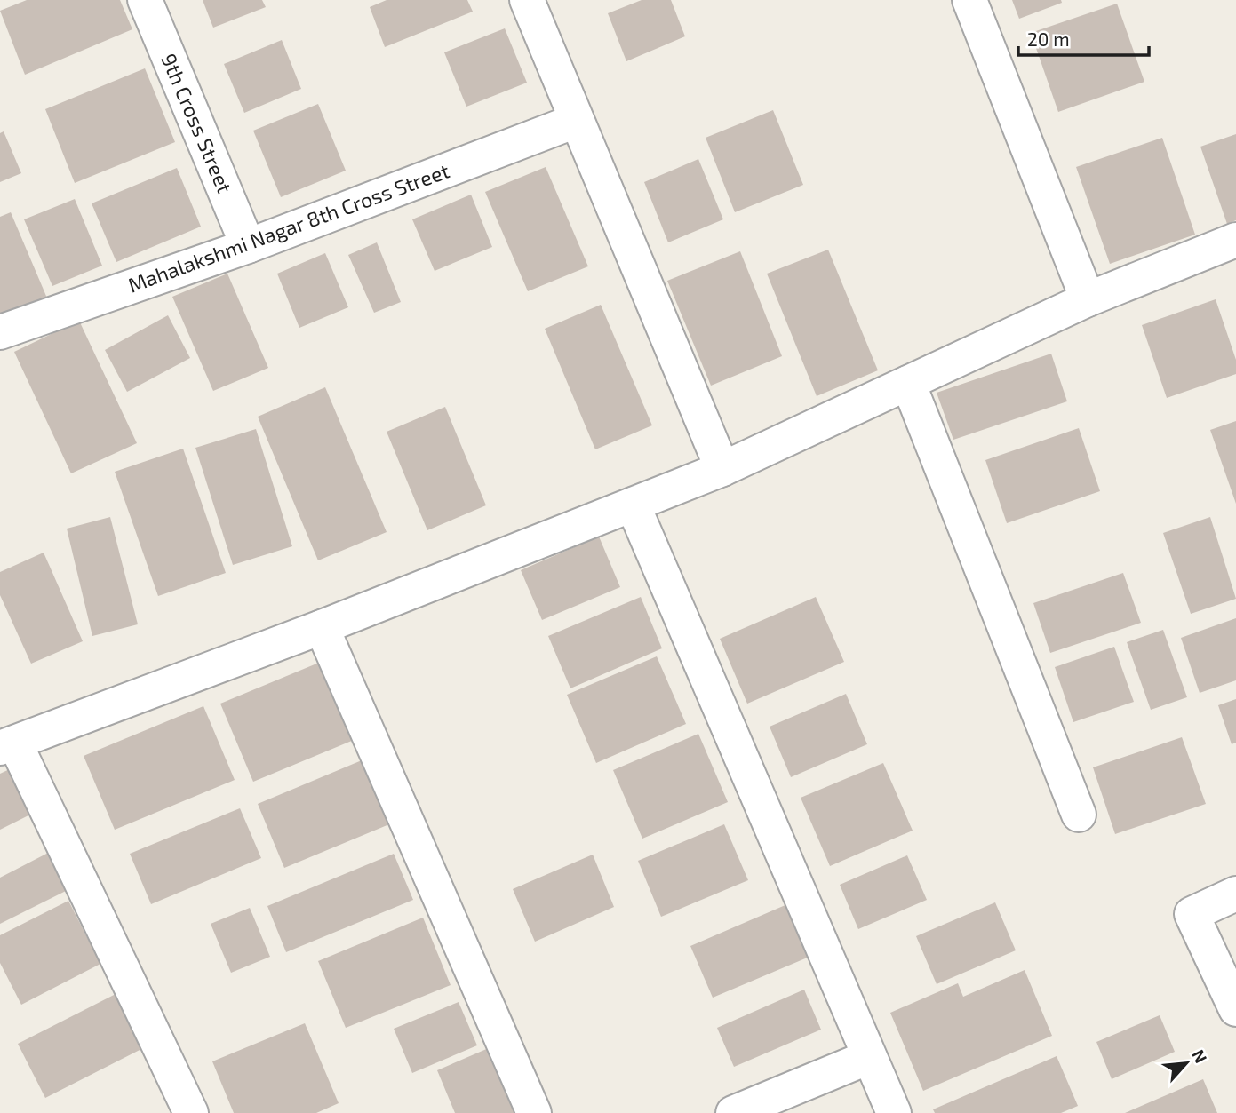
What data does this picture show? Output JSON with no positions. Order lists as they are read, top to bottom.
{
  "streets": {
    "street": ["9th Cross Street", "Mahalakshmi Nagar 8th Cross Street"]
  },
  "crossings": [
    ["9th Cross Street", "Mahalakshmi Nagar 8th Cross Street"]
  ],
  "scale_bar": "20 m",
  "north": "top right"
}
